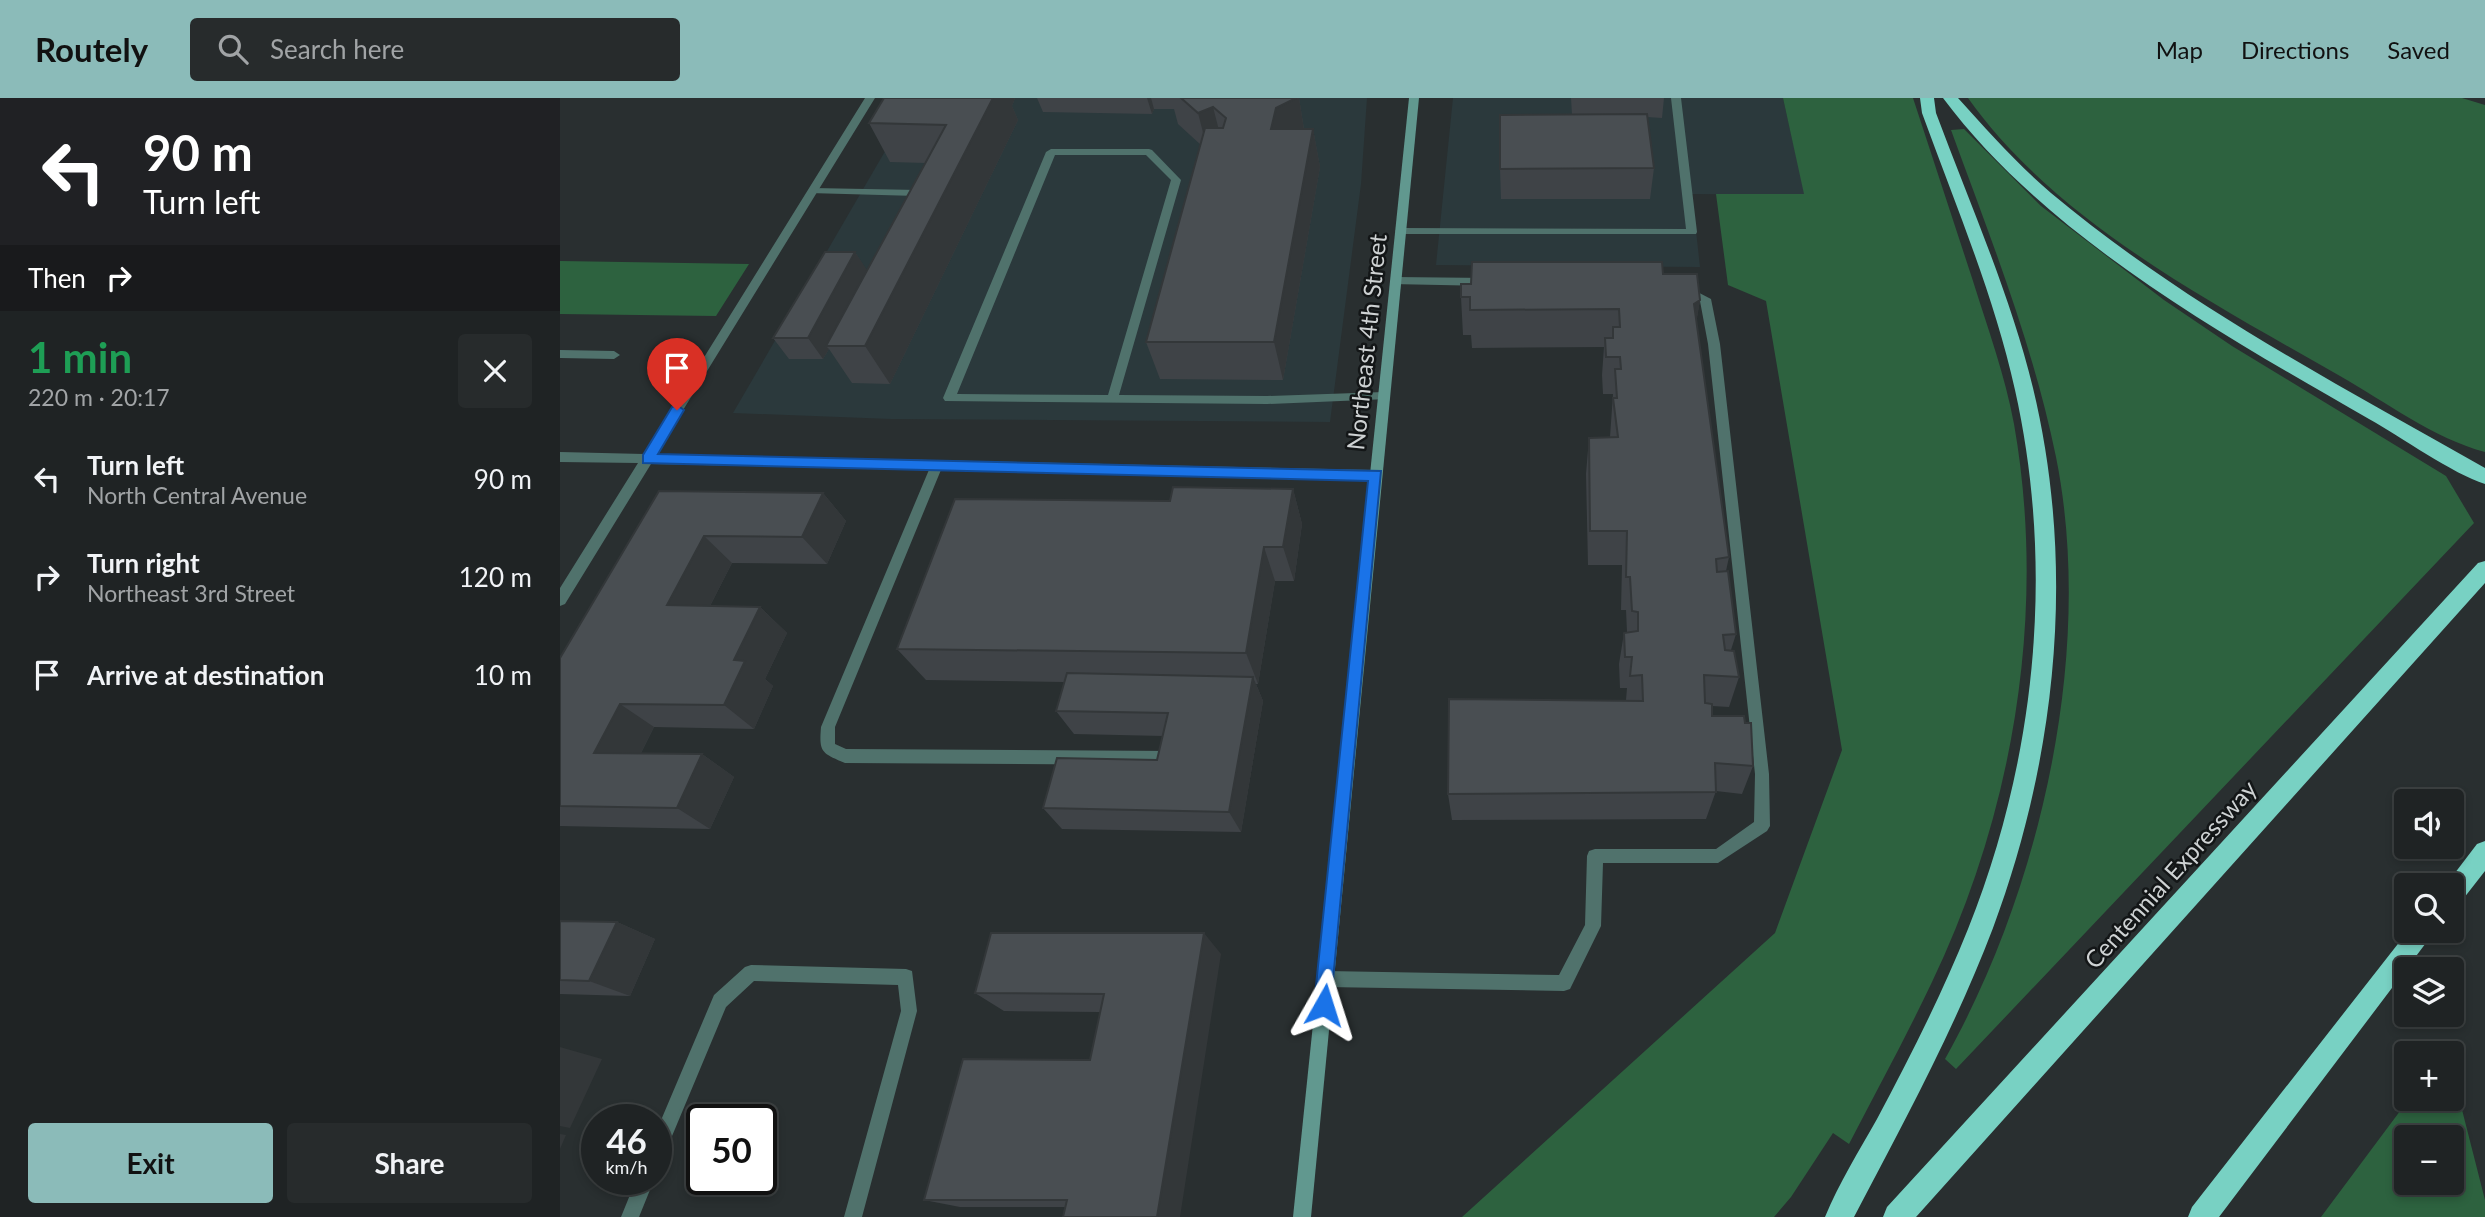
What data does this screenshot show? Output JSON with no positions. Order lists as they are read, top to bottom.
{
  "streets": {
    "highway": ["Centennial Expressway"],
    "main road": ["Northeast 4th Street"]
  },
  "page": {
    "header": "Routely",
    "search": "Search here",
    "nav": ["Map", "Directions", "Saved"],
    "turn": ["90 m", "Turn left"],
    "then": "Then",
    "heading": ["1 min", "220 m · 20:17"],
    "list": [
      {
        "name": "Turn left",
        "note": "North Central Avenue",
        "value": "90 m"
      },
      {
        "name": "Turn right",
        "note": "Northeast 3rd Street",
        "value": "120 m"
      },
      {
        "name": "Arrive at destination",
        "value": "10 m"
      }
    ],
    "map_buttons": ["+", "−"],
    "speed": "46 km/h",
    "limit": "50",
    "buttons": ["Exit", "Share"]
  }
}
